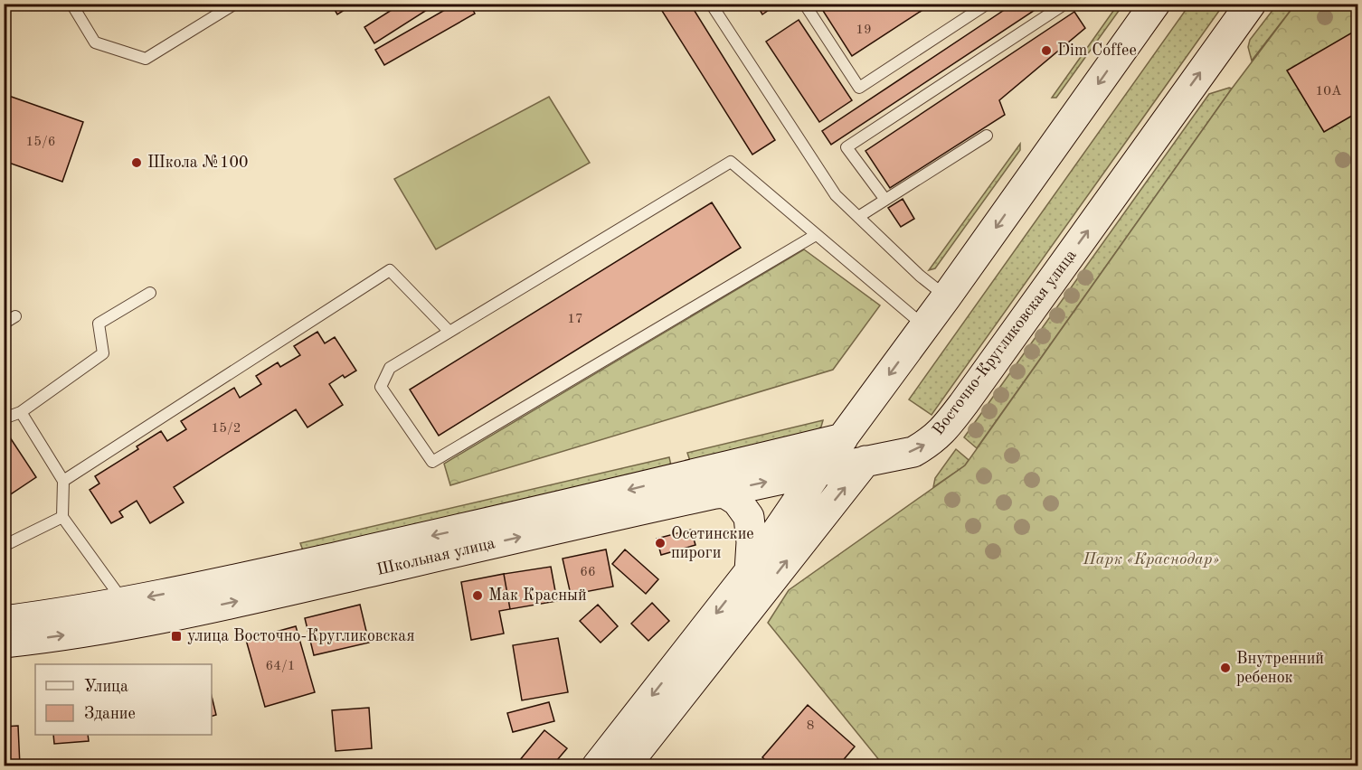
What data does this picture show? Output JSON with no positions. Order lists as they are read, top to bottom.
{
  "streets": {
    "main road": ["Восточно-Кругликовская улица", "Школьная улица"]
  },
  "crossings": [
    ["Восточно-Кругликовская улица", "Школьная улица"]
  ],
  "parks": ["Парк «Краснодар»"],
  "places": {
    "other": [
      "Dim Coffee",
      "Школа №100",
      "Осетинские пироги",
      "Мак Красный",
      "Внутренний ребенок"
    ],
    "transit": ["улица Восточно-Кругликовская"]
  },
  "house_numbers": [
    "19",
    "10А",
    "15/6",
    "17",
    "15/2",
    "66",
    "64/1",
    "8"
  ],
  "legend": ["Улица", "Здание"]
}
